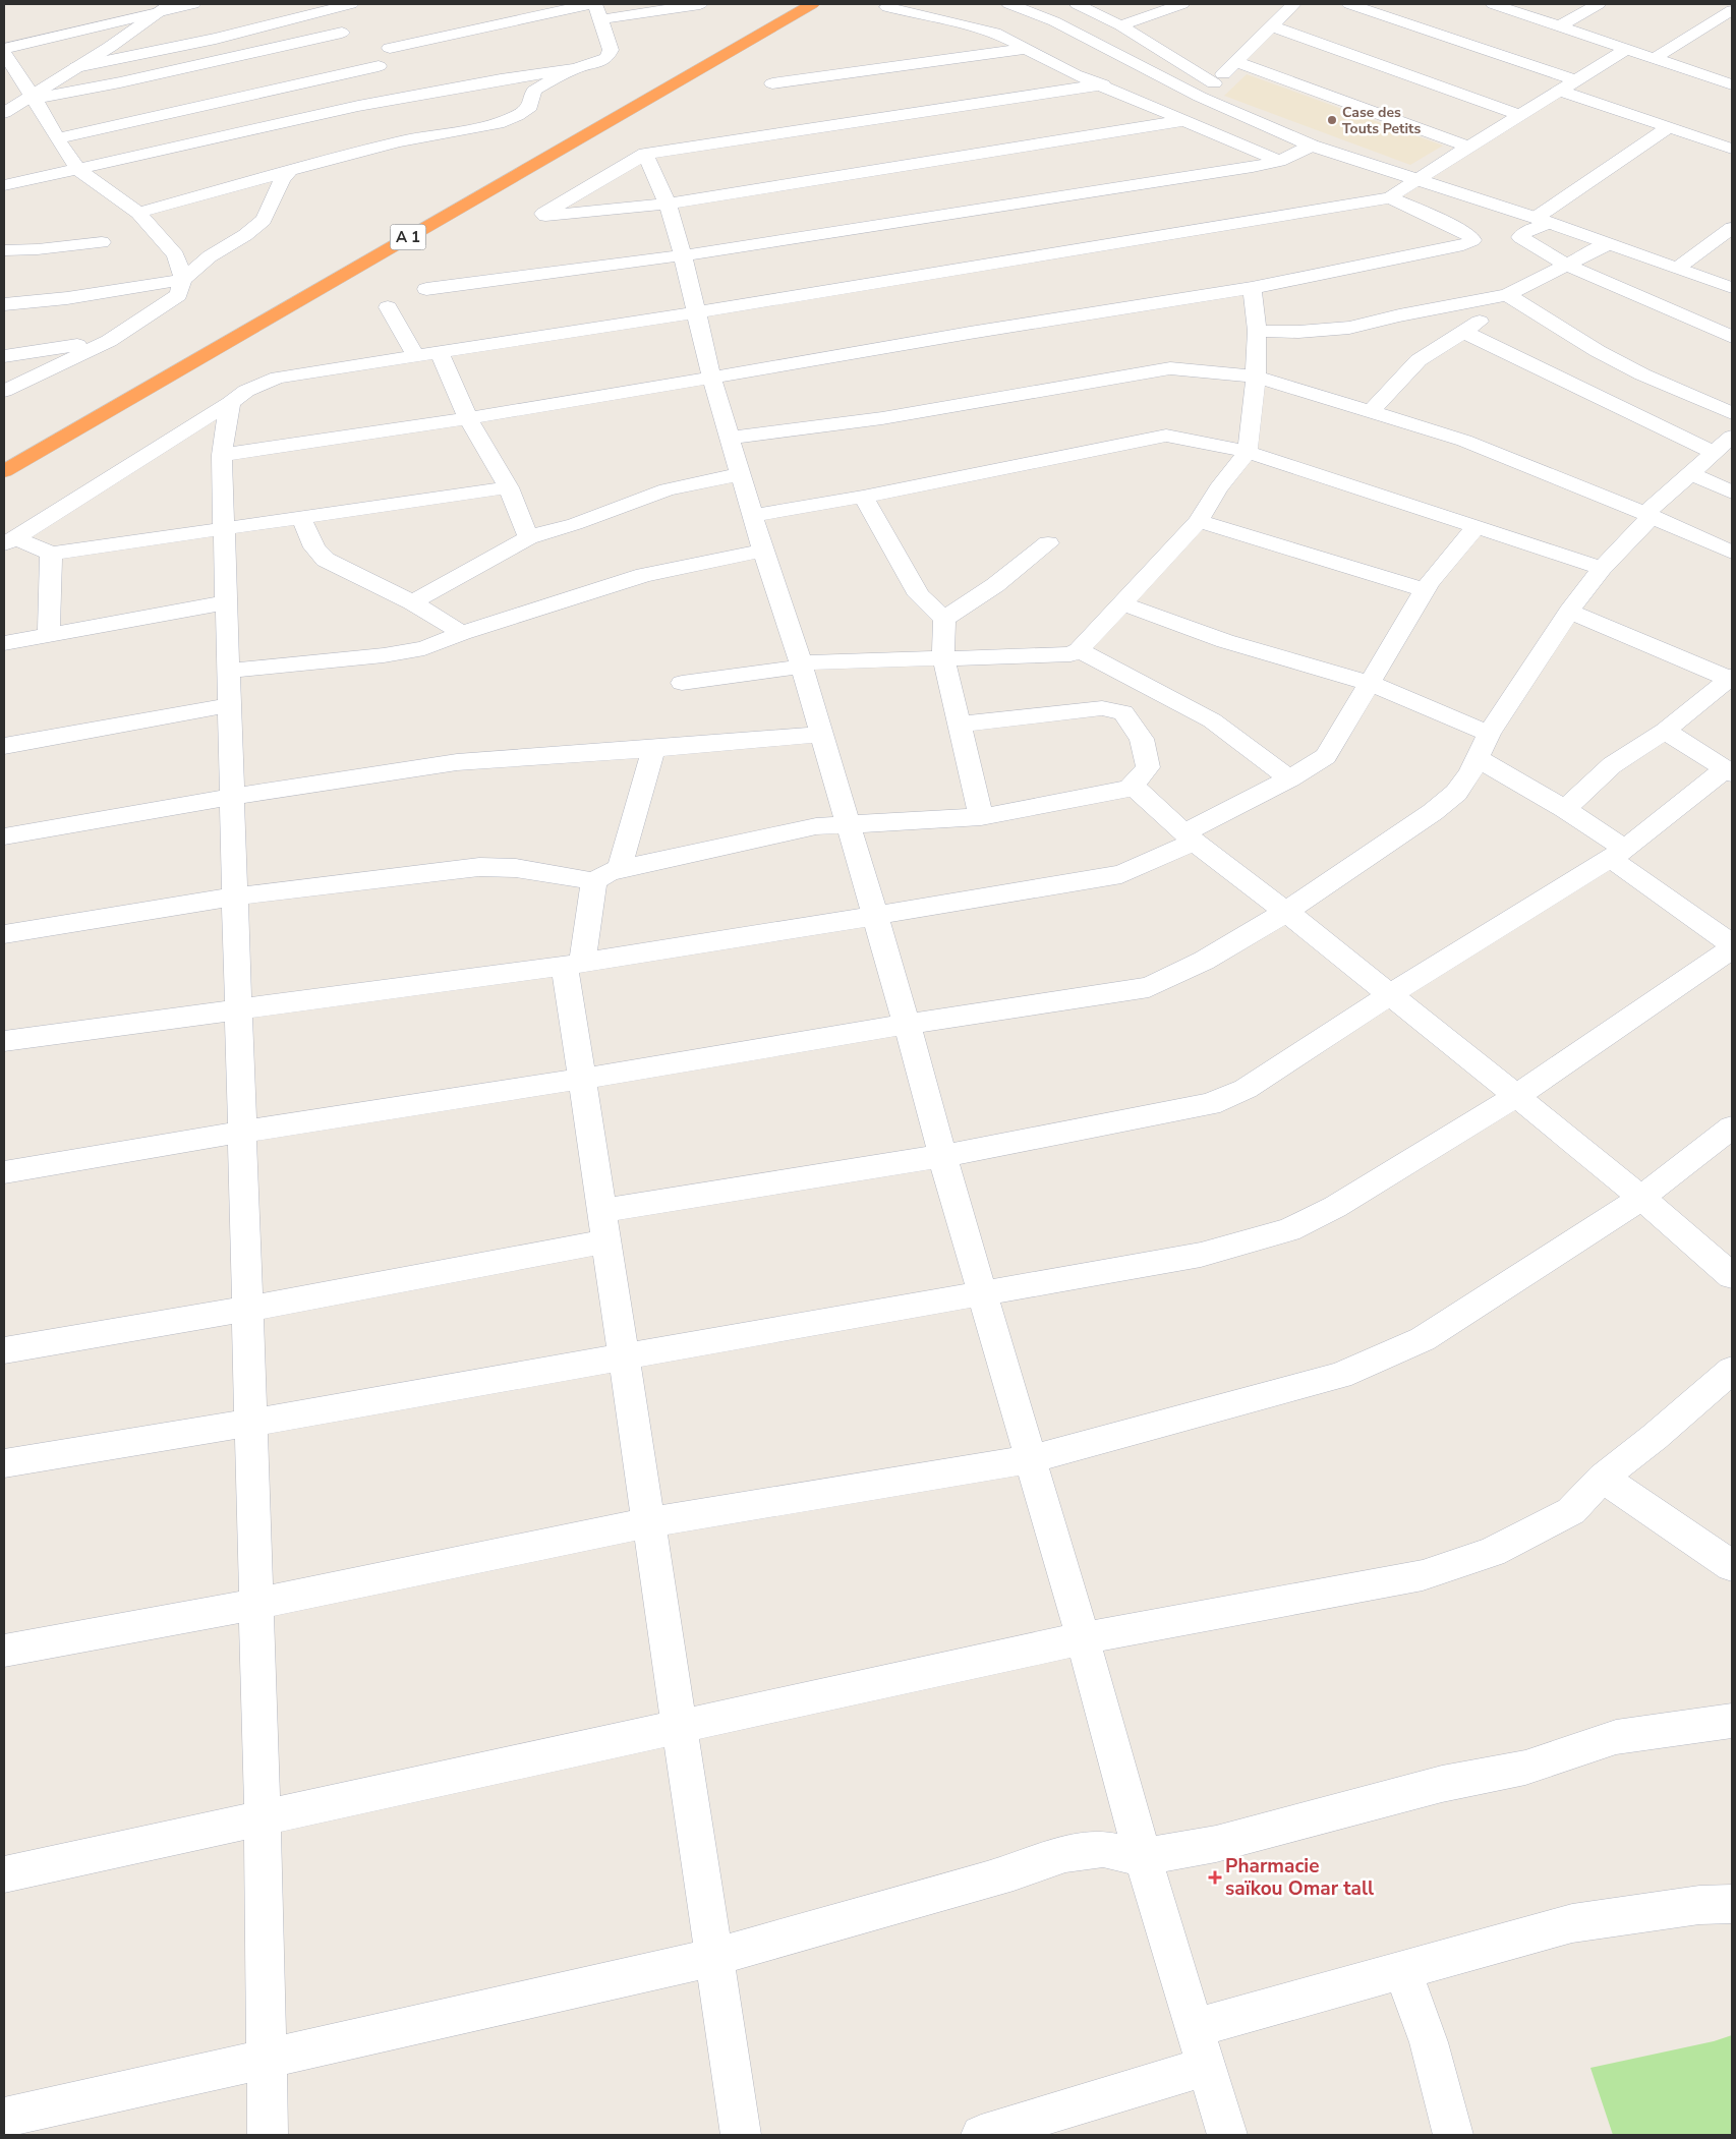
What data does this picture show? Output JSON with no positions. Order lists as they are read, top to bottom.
{
  "streets": {
    "highway": ["A 1"]
  },
  "places": {
    "other": ["Case des Touts Petits"],
    "health": ["Pharmacie saïkou Omar tall"]
  }
}
